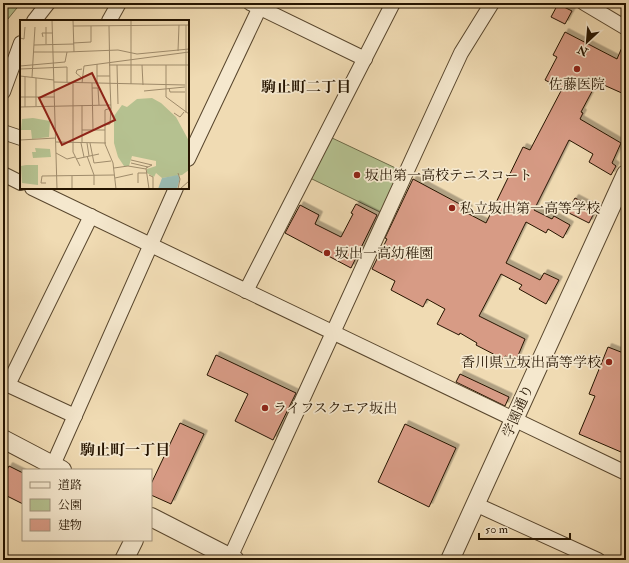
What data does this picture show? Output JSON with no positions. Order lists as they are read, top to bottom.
{
  "streets": {
    "street": ["学園通り"]
  },
  "districts": ["駒止町二丁目", "駒止町一丁目"],
  "places": [
    "佐藤医院",
    "坂出第一高校テニスコート",
    "私立坂出第一高等学校",
    "坂出一高幼稚園",
    "香川県立坂出高等学校",
    "ライフスクエア坂出"
  ],
  "legend": ["道路", "公園", "建物"],
  "scale_bar": "50 m",
  "north": "bottom left"
}
